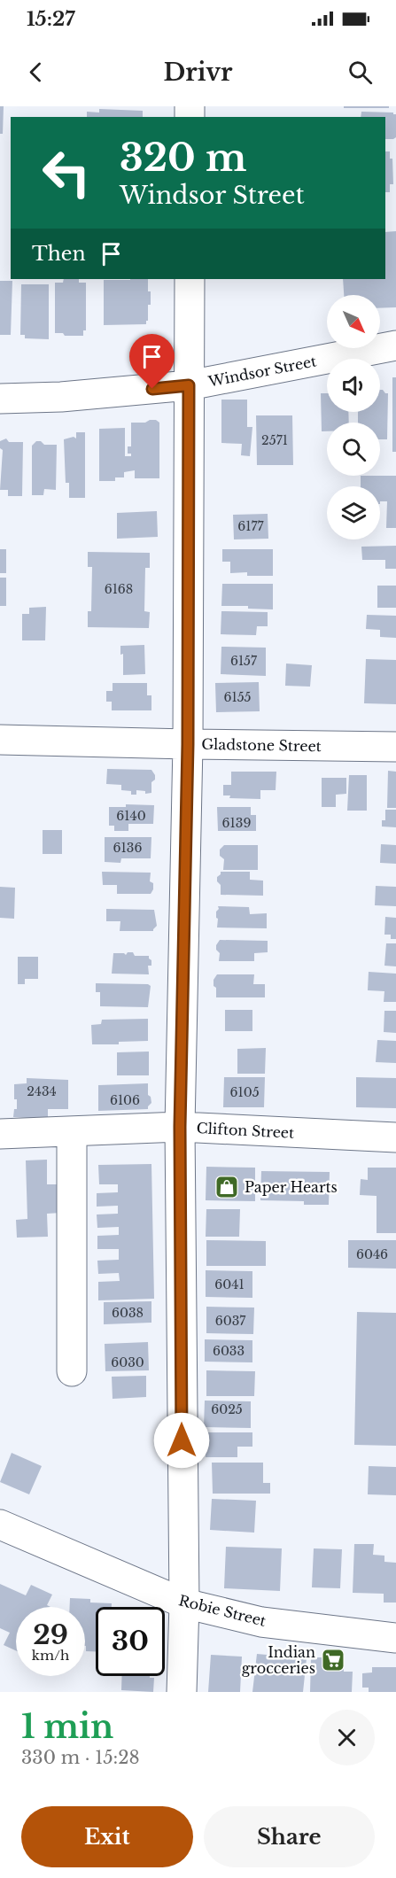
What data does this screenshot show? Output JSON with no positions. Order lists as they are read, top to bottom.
{
  "streets": {
    "street": [
      "Windsor Street",
      "Gladstone Street",
      "Clifton Street",
      "Robie Street"
    ]
  },
  "places": {
    "shop": ["Paper Hearts"],
    "supermarket": ["Indian grocceries"]
  },
  "house_numbers": [
    "2571",
    "6177",
    "6168",
    "6157",
    "6155",
    "6140",
    "6139",
    "6136",
    "2434",
    "6105",
    "6106",
    "6046",
    "6041",
    "6038",
    "6037",
    "6033",
    "6030",
    "6025"
  ],
  "north": "bottom right",
  "page": {
    "status": "15:27",
    "header": "Drivr",
    "turn": ["320 m", "Windsor Street"],
    "then": "Then",
    "speed": "29 km/h",
    "limit": "30",
    "heading": ["1 min", "330 m · 15:28"],
    "buttons": ["Exit", "Share"]
  }
}
